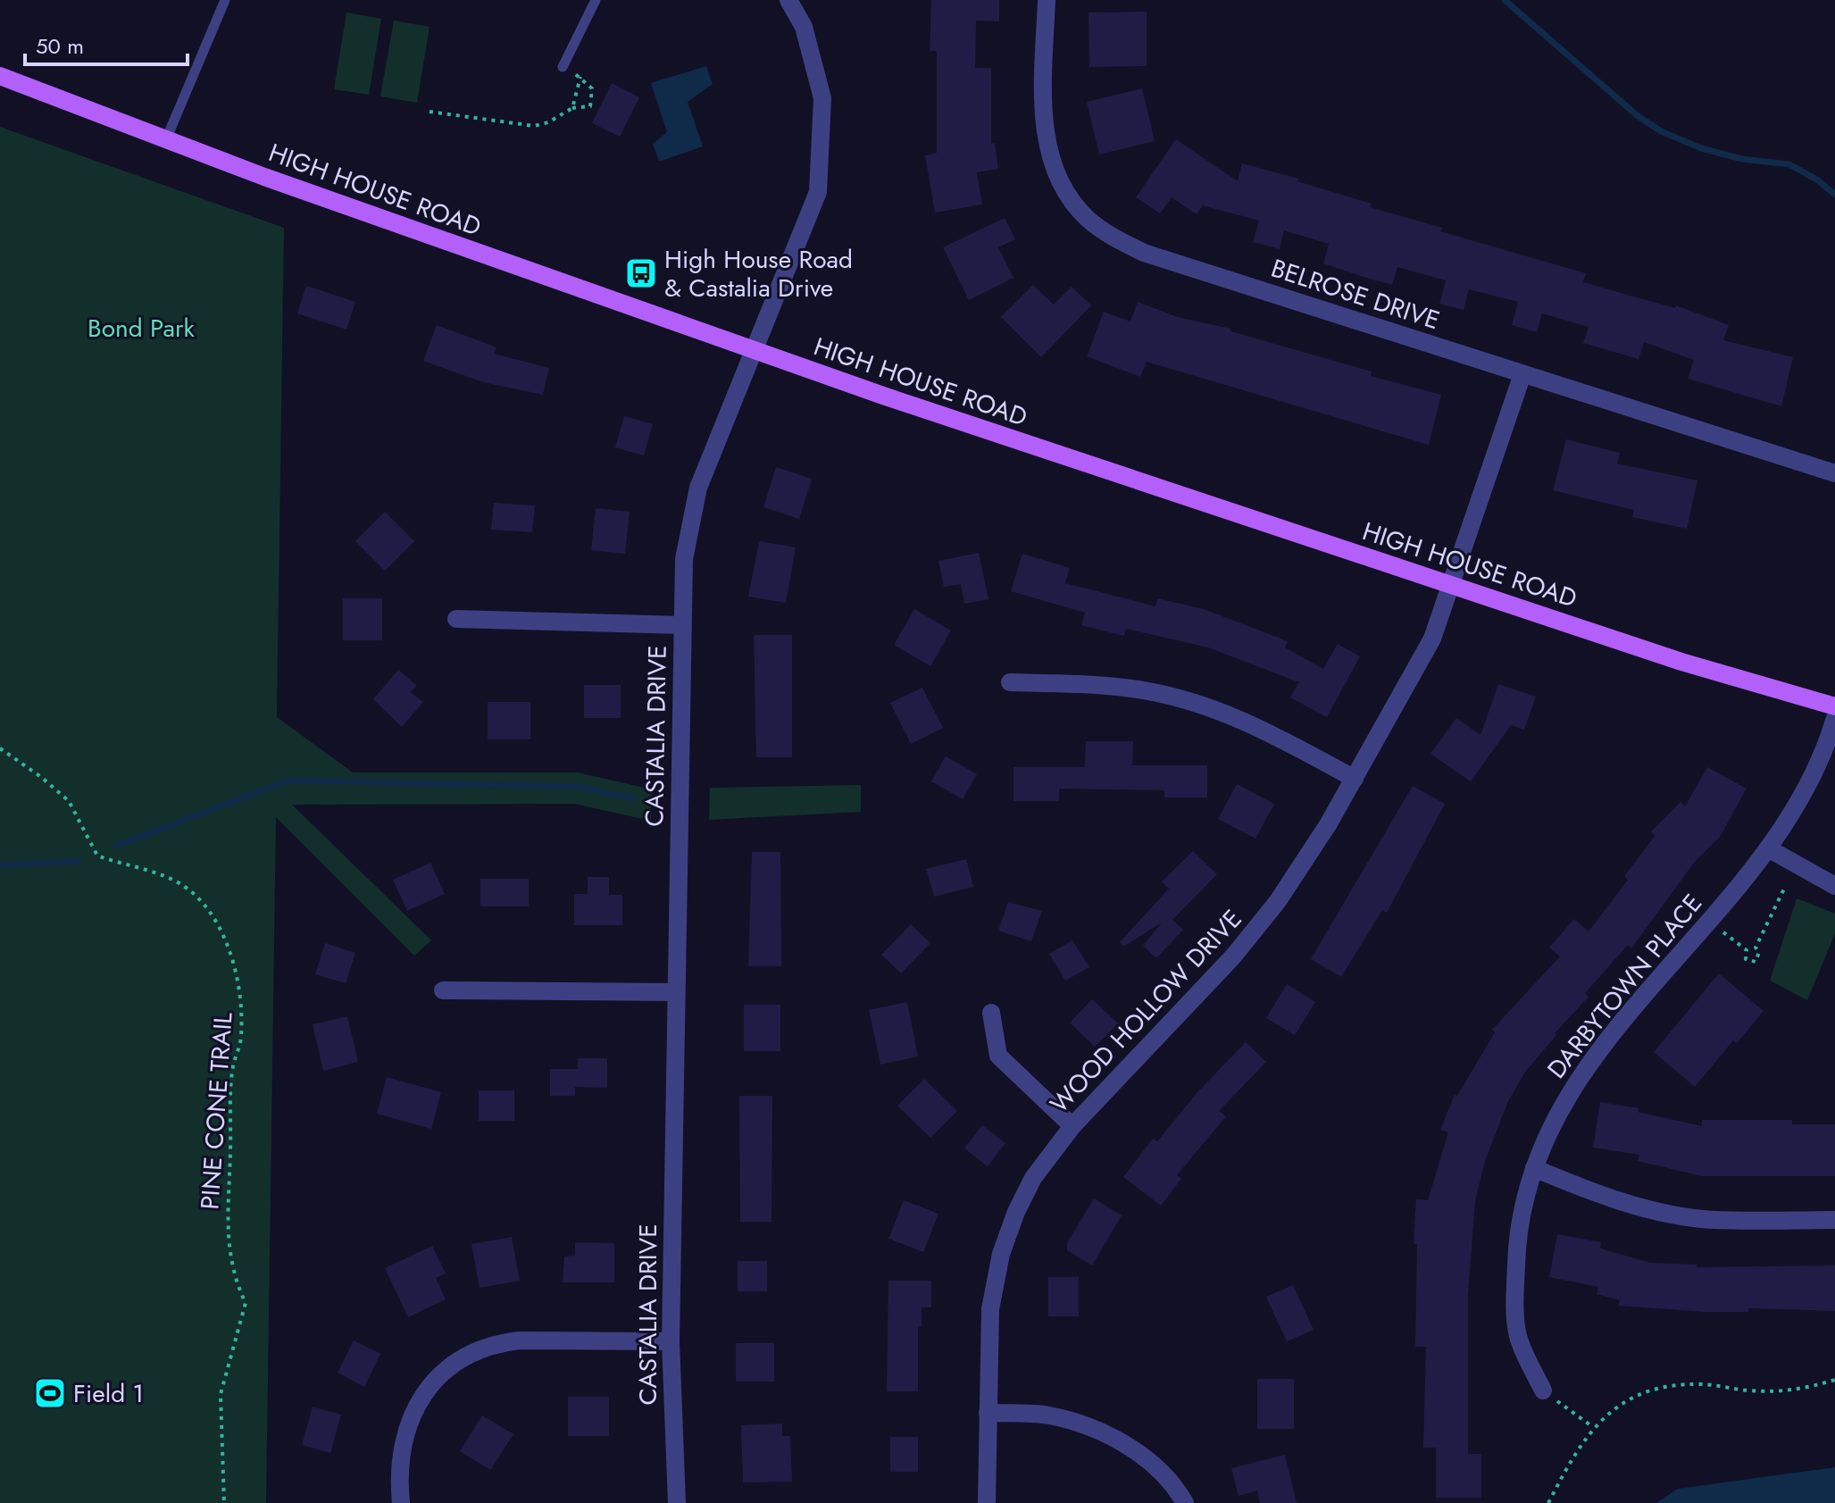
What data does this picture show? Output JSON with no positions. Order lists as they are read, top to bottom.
{
  "streets": {
    "main road": ["HIGH HOUSE ROAD"],
    "street": [
      "BELROSE DRIVE",
      "CASTALIA DRIVE",
      "DARBYTOWN PLACE",
      "WOOD HOLLOW DRIVE"
    ],
    "path": ["PINE CONE TRAIL"]
  },
  "crossings": [
    ["HIGH HOUSE ROAD", "CASTALIA DRIVE"],
    ["HIGH HOUSE ROAD", "WOOD HOLLOW DRIVE"],
    ["BELROSE DRIVE", "WOOD HOLLOW DRIVE"]
  ],
  "parks": ["Bond Park"],
  "places": {
    "bus stop": ["High House Road & Castalia Drive"],
    "sports": ["Field 1"]
  },
  "scale_bar": "50 m"
}
